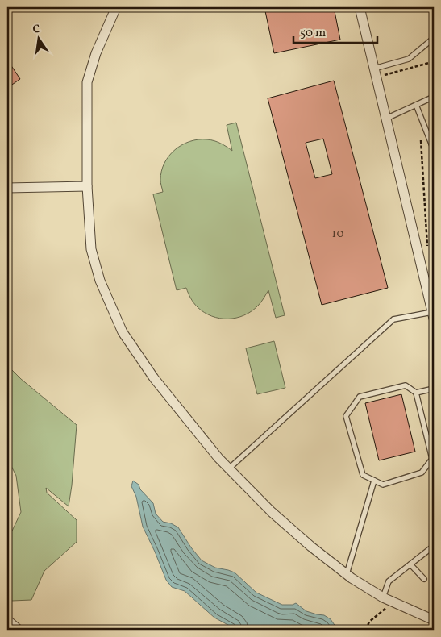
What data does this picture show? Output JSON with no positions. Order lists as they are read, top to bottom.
{
  "house_numbers": ["10"],
  "scale_bar": "50 m",
  "north": "top"
}
